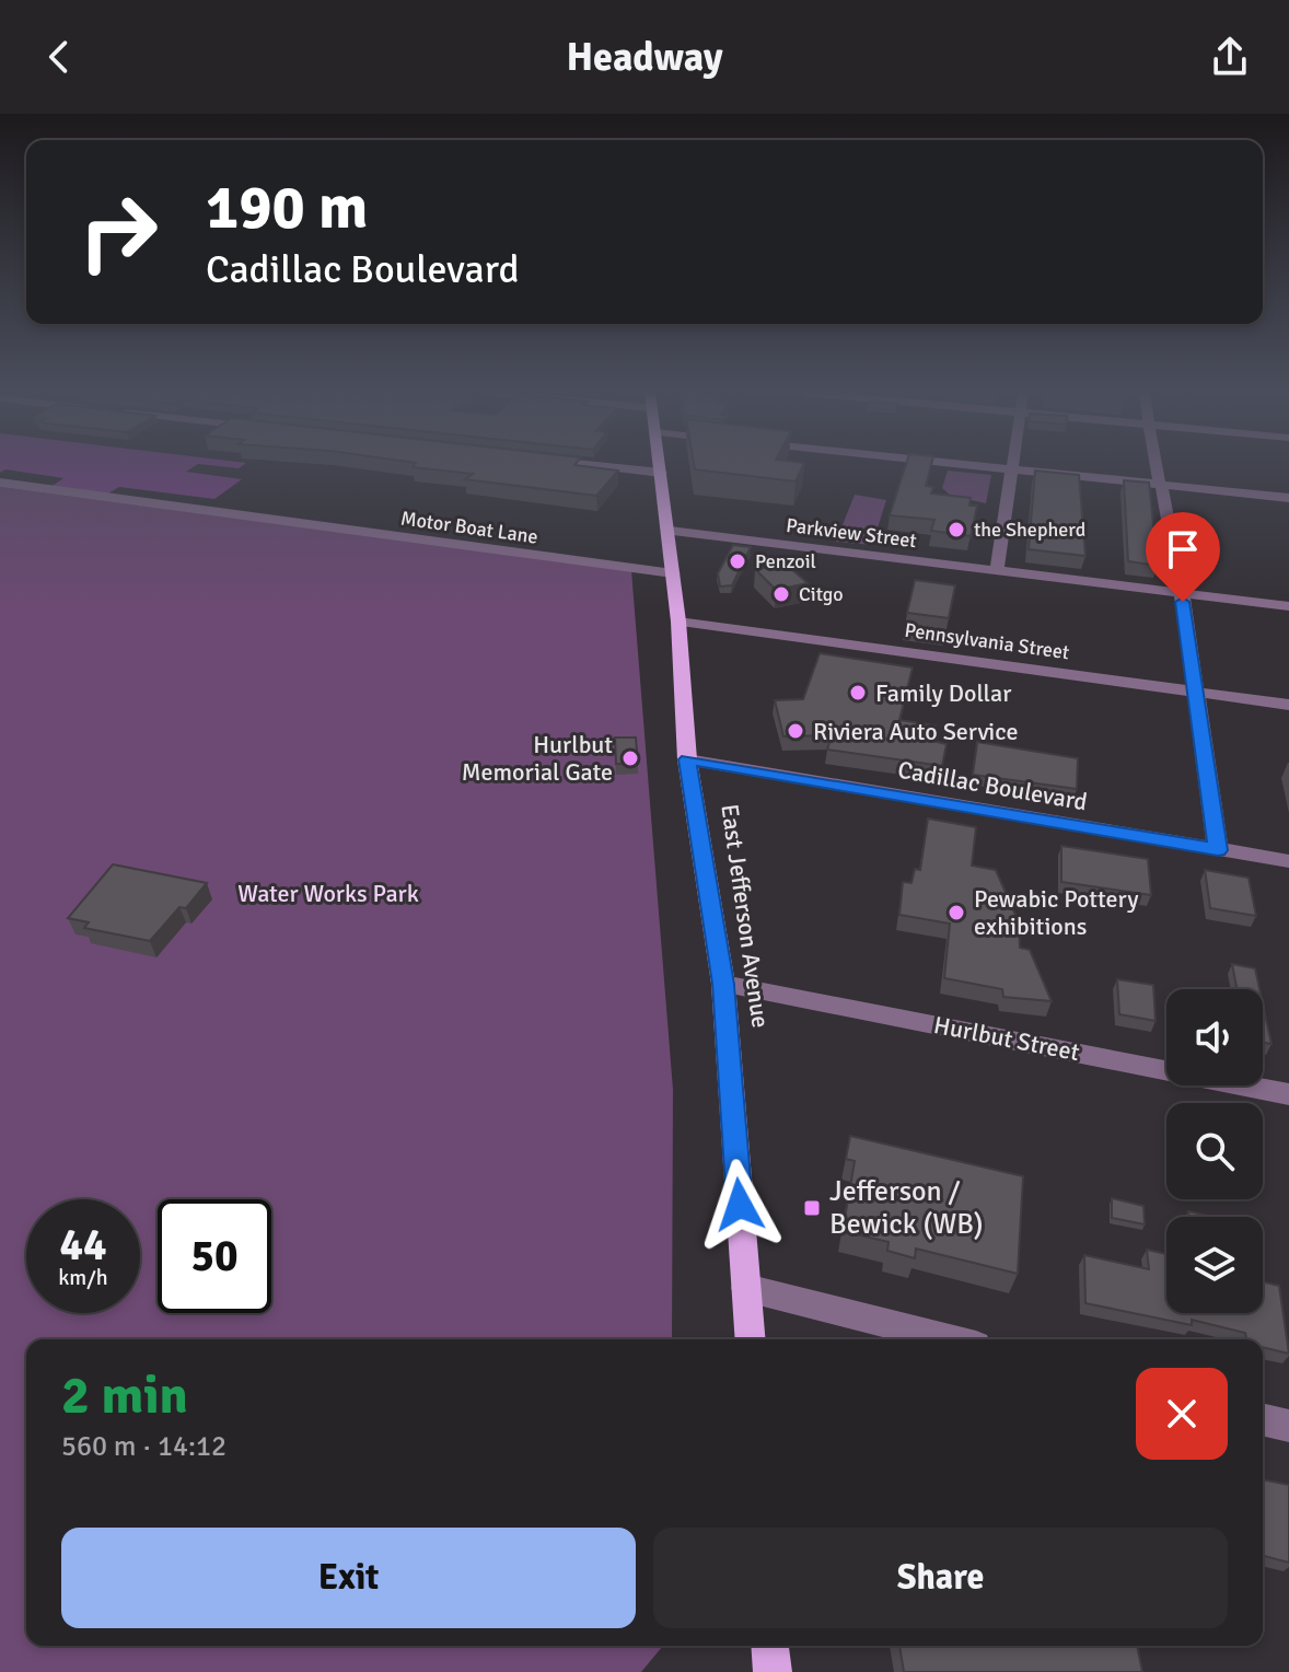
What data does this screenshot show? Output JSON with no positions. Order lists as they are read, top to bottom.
{
  "streets": {
    "main road": ["East Jefferson Avenue"],
    "street": [
      "Motor Boat Lane",
      "Parkview Street",
      "Pennsylvania Street",
      "Cadillac Boulevard",
      "Hurlbut Street"
    ]
  },
  "crossings": [
    ["Motor Boat Lane", "East Jefferson Avenue"],
    ["Parkview Street", "East Jefferson Avenue"],
    ["Pennsylvania Street", "East Jefferson Avenue"],
    ["Cadillac Boulevard", "East Jefferson Avenue"],
    ["East Jefferson Avenue", "Hurlbut Street"]
  ],
  "parks": ["Water Works Park"],
  "places": {
    "other": [
      "the Shepherd",
      "Penzoil",
      "Citgo",
      "Family Dollar",
      "Riviera Auto Service",
      "Hurlbut Memorial Gate",
      "Pewabic Pottery exhibitions"
    ],
    "transit": ["Jefferson / Bewick (WB)"]
  },
  "page": {
    "header": "Headway",
    "turn": ["190 m", "Cadillac Boulevard"],
    "speed": "44 km/h",
    "limit": "50",
    "heading": ["2 min", "560 m · 14:12"],
    "buttons": ["Exit", "Share"]
  }
}
